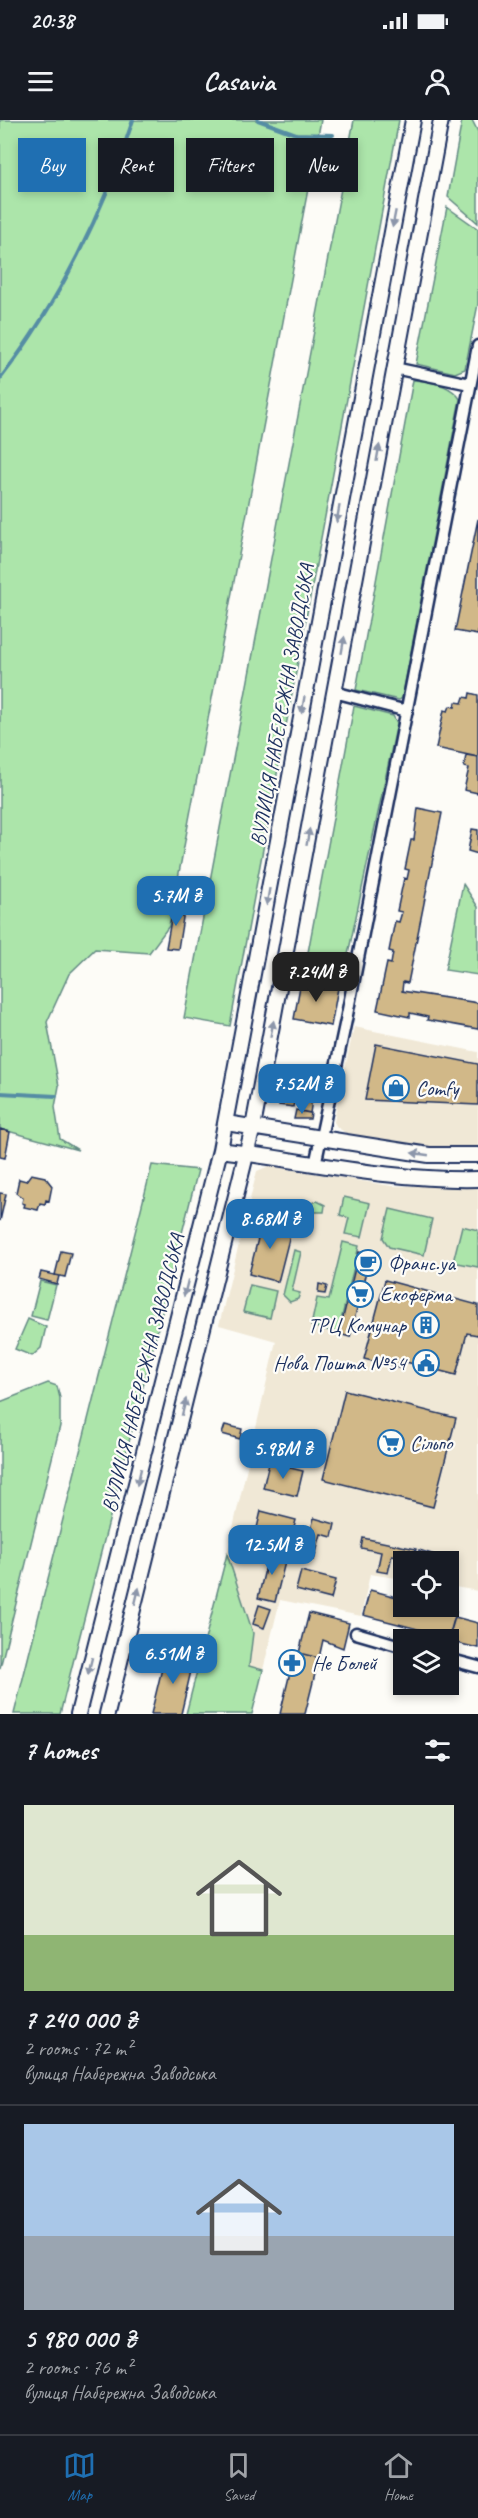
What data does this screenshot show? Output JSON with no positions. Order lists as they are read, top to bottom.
{
  "streets": {
    "main road": ["ВУЛИЦЯ НАБЕРЕЖНА ЗАВОДСЬКА"]
  },
  "places": {
    "shop": ["Comfy"],
    "cafe": ["Франс.уа"],
    "supermarket": ["Екоферма", "Сільпо"],
    "building": ["ТРЦ Комунар"],
    "public building": ["Нова Пошта №54"],
    "pharmacy": ["Не Болей"]
  },
  "page": {
    "status": "20:38",
    "header": "Casavia",
    "chip": [
      "Buy",
      "Rent",
      "Filters",
      "New"
    ],
    "price": [
      "5.7M ₴",
      "7.24M ₴",
      "7.52M ₴",
      "8.68M ₴",
      "5.98M ₴",
      "12.5M ₴",
      "6.51M ₴"
    ],
    "heading": "7 homes",
    "list": [
      {
        "name": "7 240 000 ₴",
        "note": "2 rooms · 72 m² · вулиця Набережна Заводська"
      },
      {
        "name": "5 980 000 ₴",
        "note": "2 rooms · 76 m² · вулиця Набережна Заводська"
      }
    ],
    "tabs": ["Map", "Saved", "Home"]
  }
}
